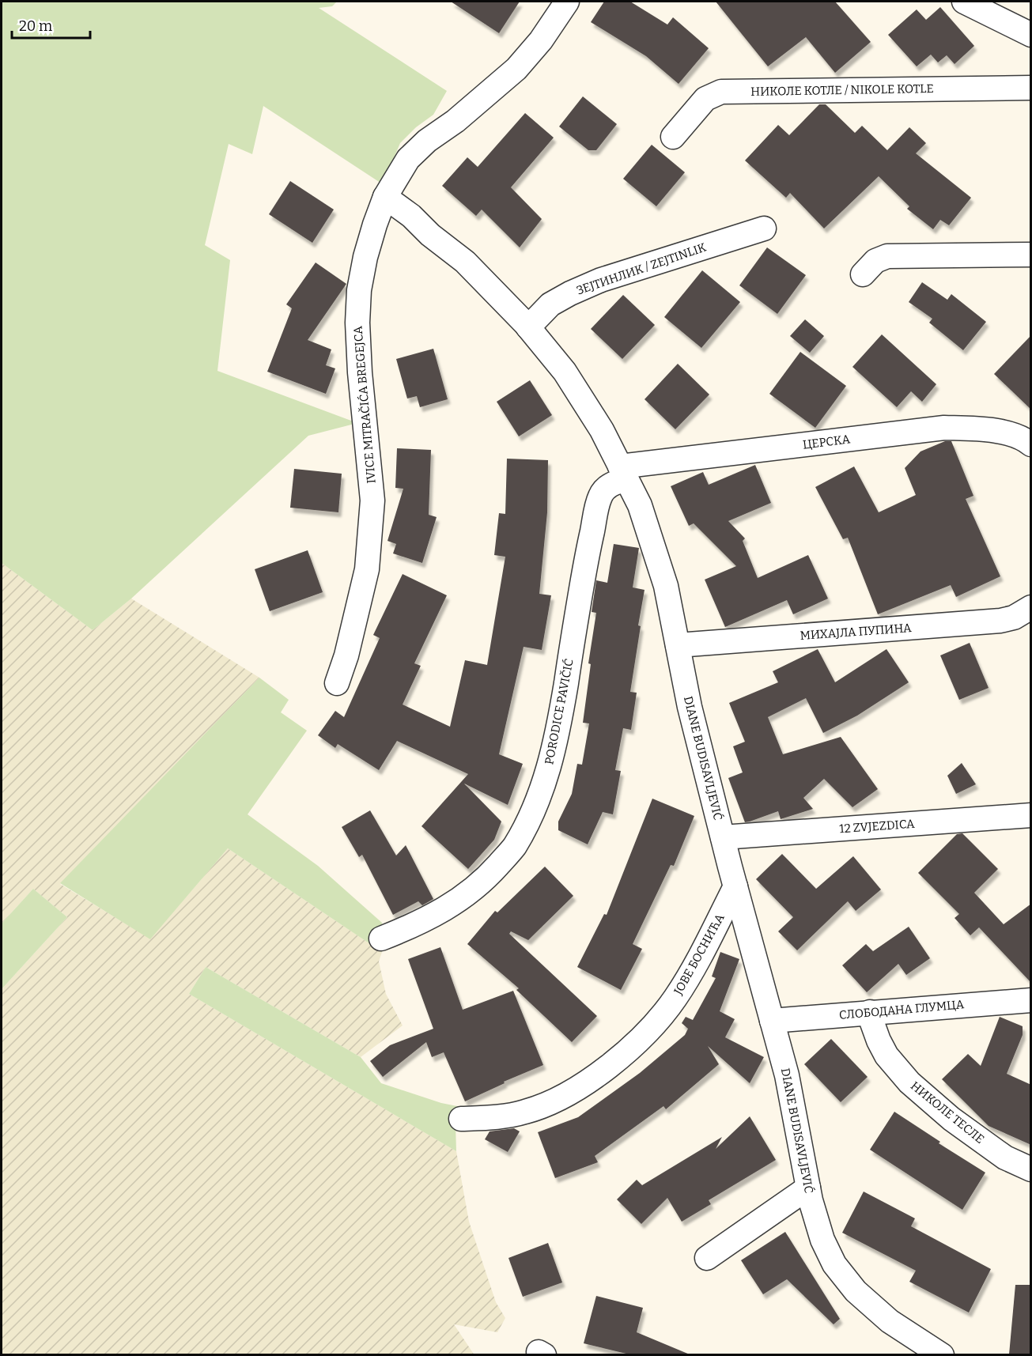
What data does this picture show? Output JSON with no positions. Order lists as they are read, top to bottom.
{
  "streets": {
    "street": [
      "НИКОЛЕ КОТЛЕ / NIKOLE KOTLE",
      "ЗЕЈТИНЛИК / ZEJTINLIK",
      "IVICE MITRAČIĆA BREGEJCA",
      "ЦЕРСКА",
      "МИХАЈЛА ПУПИНА",
      "PORODICE PAVIČIĆ",
      "DIANE BUDISAVLJEVIĆ",
      "12 ZVJEZDICA",
      "ЈОВЕ БОСНИЋА",
      "СЛОБОДАНА ГЛУМЦА",
      "НИКОЛЕ ТЕСЛЕ"
    ]
  },
  "crossings": [
    ["ЗЕЈТИНЛИК / ZEJTINLIK", "DIANE BUDISAVLJEVIĆ"],
    ["IVICE MITRAČIĆA BREGEJCA", "DIANE BUDISAVLJEVIĆ"],
    ["ЦЕРСКА", "PORODICE PAVIČIĆ"],
    ["ЦЕРСКА", "DIANE BUDISAVLJEVIĆ"],
    ["МИХАЈЛА ПУПИНА", "DIANE BUDISAVLJEVIĆ"],
    ["PORODICE PAVIČIĆ", "DIANE BUDISAVLJEVIĆ"],
    ["DIANE BUDISAVLJEVIĆ", "12 ZVJEZDICA"],
    ["DIANE BUDISAVLJEVIĆ", "ЈОВЕ БОСНИЋА"],
    ["DIANE BUDISAVLJEVIĆ", "СЛОБОДАНА ГЛУМЦА"],
    ["СЛОБОДАНА ГЛУМЦА", "НИКОЛЕ ТЕСЛЕ"]
  ],
  "scale_bar": "20 m"
}
